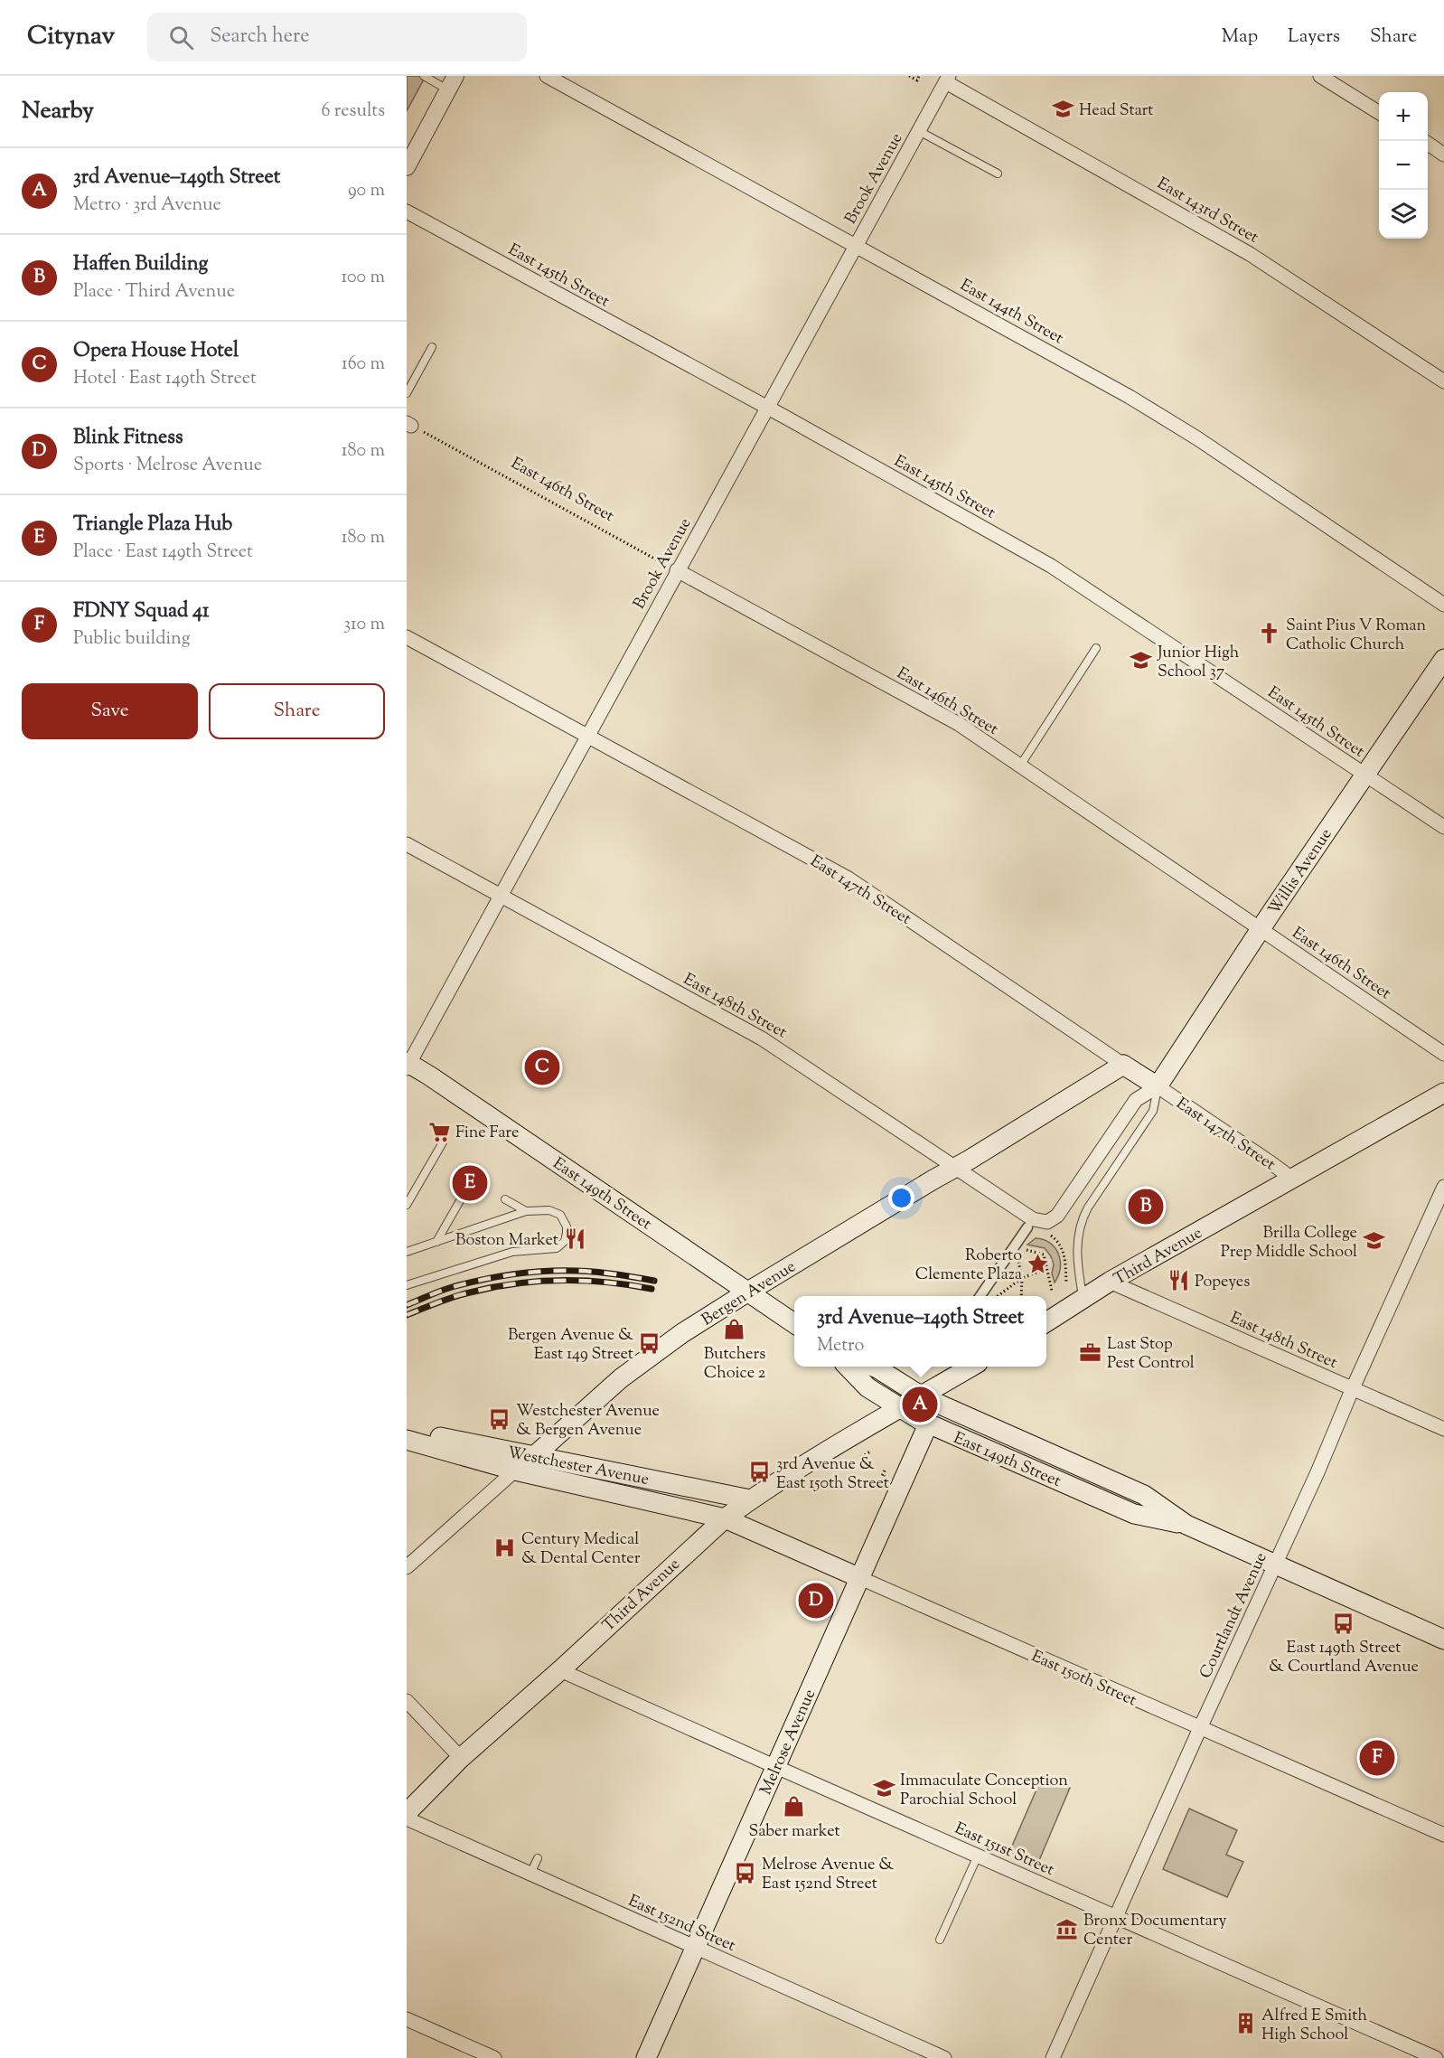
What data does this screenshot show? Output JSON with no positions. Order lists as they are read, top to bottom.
{
  "streets": {
    "main road": [
      "Willis Avenue",
      "East 147th Street",
      "East 149th Street",
      "Third Avenue",
      "Bergen Avenue",
      "Westchester Avenue",
      "East 150th Street",
      "Melrose Avenue"
    ],
    "street": [
      "Brook Avenue",
      "East 143rd Street",
      "East 145th Street",
      "East 144th Street",
      "East 146th Street",
      "East 148th Street",
      "Courtlandt Avenue",
      "East 151st Street",
      "East 152nd Street"
    ]
  },
  "crossings": [
    ["Brook Avenue", "East 143rd Street"],
    ["Brook Avenue", "East 145th Street"],
    ["Brook Avenue", "East 144th Street"],
    ["Brook Avenue", "East 146th Street"],
    ["Brook Avenue", "East 147th Street"],
    ["Brook Avenue", "East 148th Street"],
    ["Brook Avenue", "East 149th Street"],
    ["East 145th Street", "Willis Avenue"],
    ["East 146th Street", "Willis Avenue"],
    ["Willis Avenue", "East 147th Street"],
    ["Willis Avenue", "East 148th Street"],
    ["Willis Avenue", "Third Avenue"],
    ["East 147th Street", "Third Avenue"],
    ["East 147th Street", "Bergen Avenue"],
    ["East 148th Street", "Third Avenue"],
    ["East 148th Street", "Bergen Avenue"],
    ["East 148th Street", "Courtlandt Avenue"],
    ["East 149th Street", "Third Avenue"],
    ["East 149th Street", "Bergen Avenue"],
    ["East 149th Street", "Courtlandt Avenue"],
    ["East 149th Street", "Melrose Avenue"],
    ["Third Avenue", "Westchester Avenue"],
    ["Third Avenue", "East 150th Street"],
    ["Third Avenue", "East 151st Street"],
    ["Bergen Avenue", "Westchester Avenue"],
    ["Westchester Avenue", "East 150th Street"],
    ["Courtlandt Avenue", "East 150th Street"],
    ["Courtlandt Avenue", "East 151st Street"],
    ["East 150th Street", "Melrose Avenue"],
    ["Melrose Avenue", "East 151st Street"],
    ["Melrose Avenue", "East 152nd Street"]
  ],
  "places": {
    "school or university": [
      "Head Start",
      "Junior High School 37",
      "Brilla College Prep Middle School",
      "Immaculate Conception Parochial School"
    ],
    "church": ["Saint Pius V Roman Catholic Church"],
    "supermarket": ["Fine Fare"],
    "restaurant": ["Boston Market", "Popeyes"],
    "place": ["Roberto Clemente Plaza"],
    "shop": ["Butchers Choice 2", "Saber market"],
    "bus stop": [
      "Bergen Avenue & East 149 Street",
      "Westchester Avenue & Bergen Avenue",
      "3rd Avenue & East 150th Street",
      "East 149th Street & Courtland Avenue",
      "Melrose Avenue & East 152nd Street"
    ],
    "office": ["Last Stop Pest Control"],
    "hospital": ["Century Medical & Dental Center"],
    "museum": ["Bronx Documentary Center"],
    "building": ["Alfred E Smith High School"]
  },
  "page": {
    "header": "Citynav",
    "search": "Search here",
    "nav": ["Map", "Layers", "Share"],
    "heading": ["Nearby", "6 results"],
    "map_buttons": ["+", "−"],
    "list": [
      {
        "mark": "A",
        "name": "3rd Avenue–149th Street",
        "note": "Metro · 3rd Avenue",
        "value": "90 m"
      },
      {
        "mark": "B",
        "name": "Haffen Building",
        "note": "Place · Third Avenue",
        "value": "100 m"
      },
      {
        "mark": "C",
        "name": "Opera House Hotel",
        "note": "Hotel · East 149th Street",
        "value": "160 m"
      },
      {
        "mark": "D",
        "name": "Blink Fitness",
        "note": "Sports · Melrose Avenue",
        "value": "180 m"
      },
      {
        "mark": "E",
        "name": "Triangle Plaza Hub",
        "note": "Place · East 149th Street",
        "value": "180 m"
      },
      {
        "mark": "F",
        "name": "FDNY Squad 41",
        "note": "Public building",
        "value": "310 m"
      }
    ],
    "buttons": ["Save", "Share"],
    "pins": [
      "C",
      "E",
      "B",
      "A",
      "D",
      "F"
    ],
    "popup": ["3rd Avenue–149th Street", "Metro"]
  }
}
